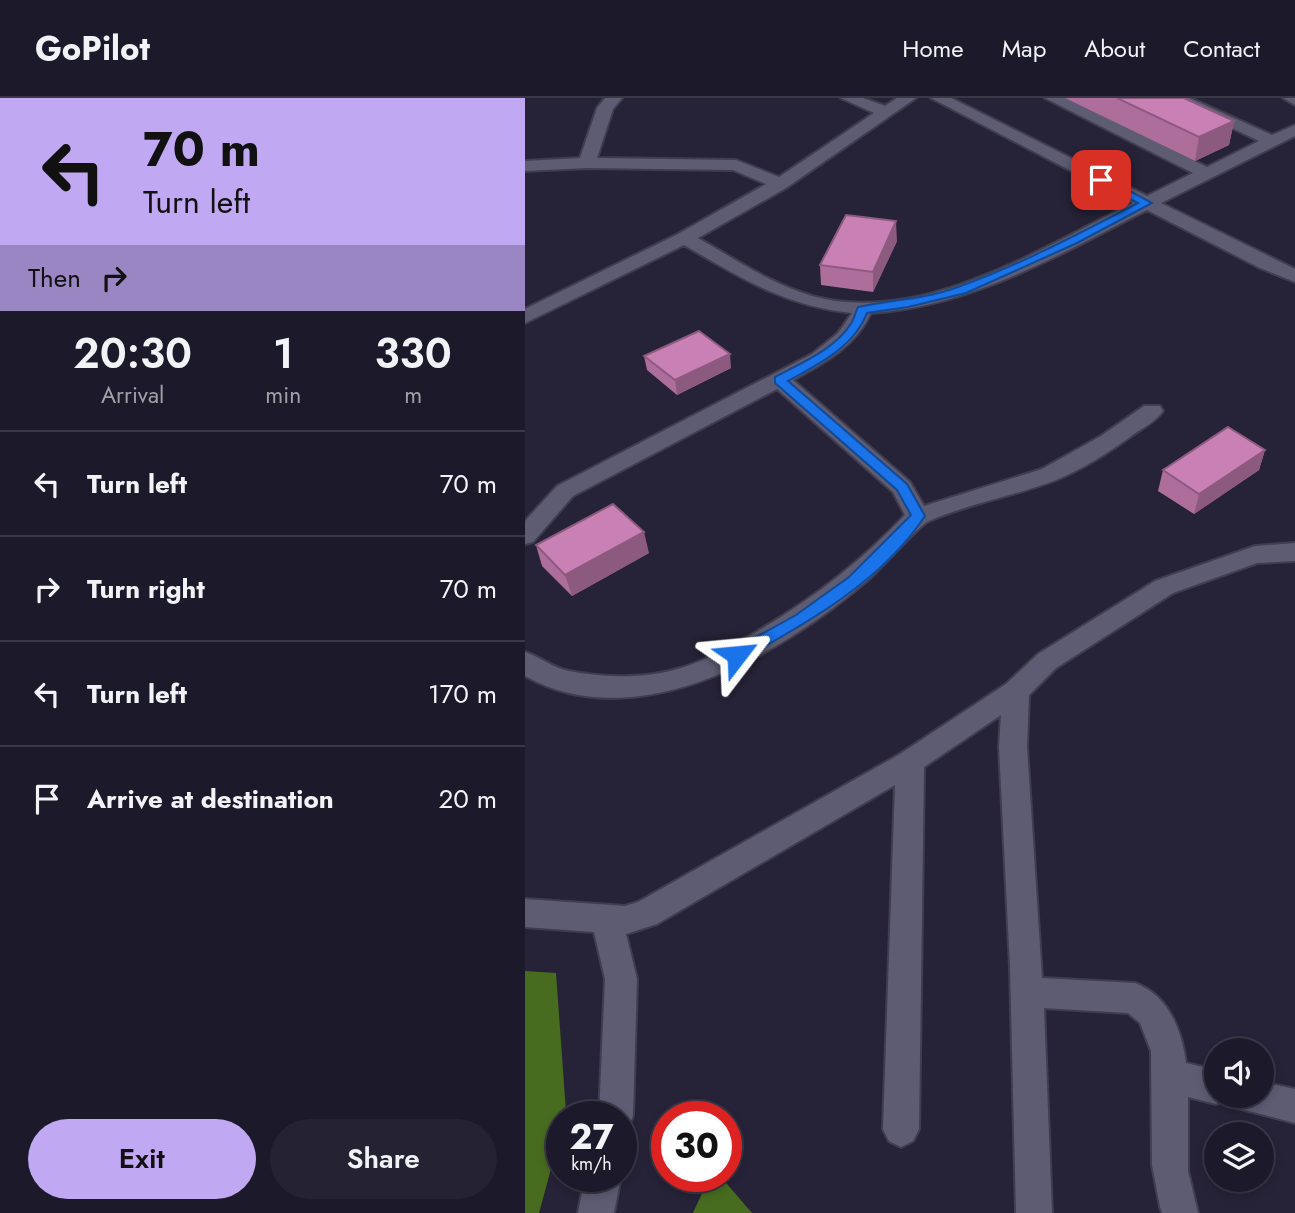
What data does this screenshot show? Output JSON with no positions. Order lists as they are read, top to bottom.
{
  "page": {
    "header": "GoPilot",
    "nav": [
      "Home",
      "Map",
      "About",
      "Contact"
    ],
    "turn": ["70 m", "Turn left"],
    "then": "Then",
    "eta": [
      "20:30",
      "Arrival",
      "1",
      "min",
      "330",
      "m"
    ],
    "list": [
      {
        "name": "Turn left",
        "value": "70 m"
      },
      {
        "name": "Turn right",
        "value": "70 m"
      },
      {
        "name": "Turn left",
        "value": "170 m"
      },
      {
        "name": "Arrive at destination",
        "value": "20 m"
      }
    ],
    "speed": "27 km/h",
    "limit": "30",
    "buttons": ["Exit", "Share"]
  }
}
